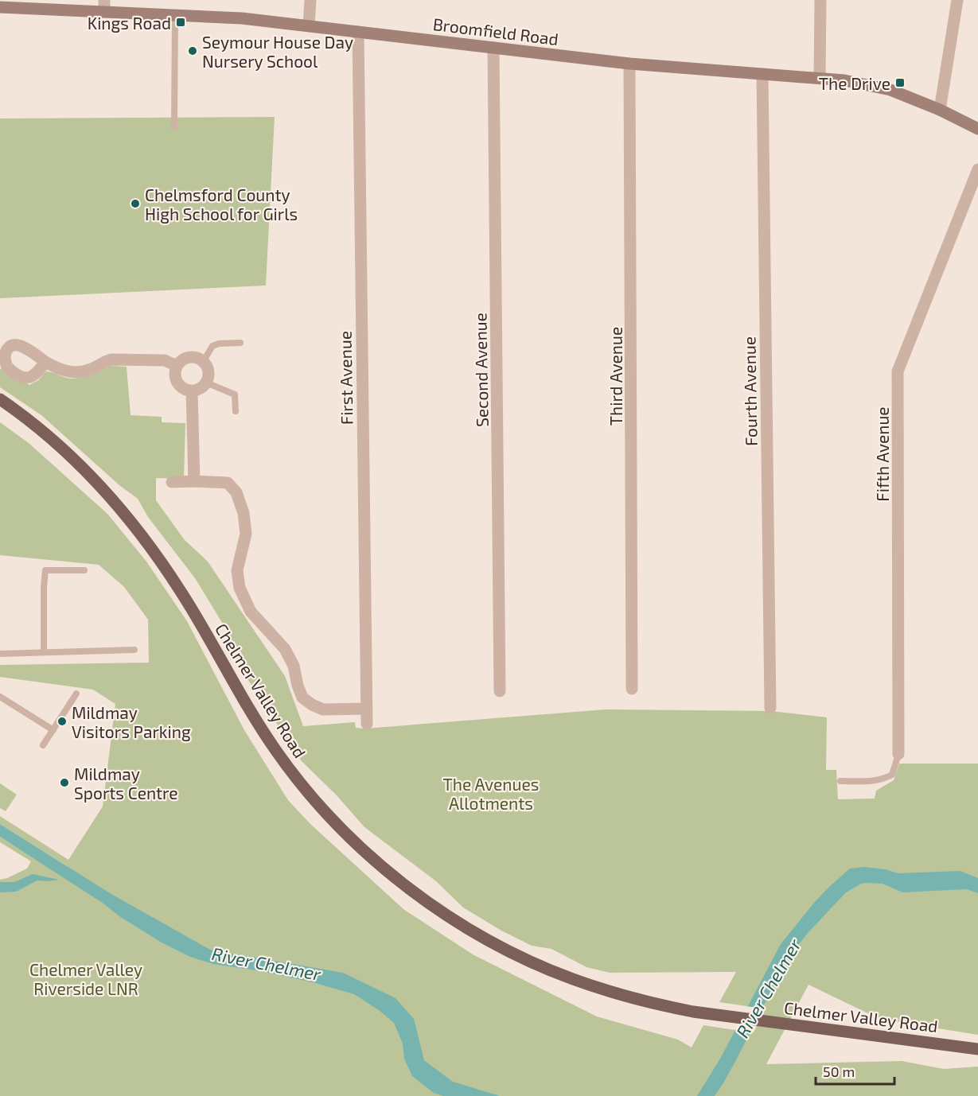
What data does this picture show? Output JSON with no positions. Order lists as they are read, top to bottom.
{
  "streets": {
    "main road": ["Broomfield Road", "Chelmer Valley Road"],
    "street": [
      "Second Avenue",
      "Third Avenue",
      "First Avenue",
      "Fourth Avenue",
      "Fifth Avenue"
    ]
  },
  "crossings": [
    ["Broomfield Road", "Second Avenue"],
    ["Broomfield Road", "Third Avenue"],
    ["Broomfield Road", "First Avenue"],
    ["Broomfield Road", "Fourth Avenue"]
  ],
  "water": ["River Chelmer"],
  "parks": ["The Avenues Allotments", "Chelmer Valley Riverside LNR"],
  "places": {
    "transit": ["Kings Road", "The Drive"],
    "other": [
      "Seymour House Day Nursery School",
      "Chelmsford County High School for Girls",
      "Mildmay Visitors Parking",
      "Mildmay Sports Centre"
    ]
  },
  "scale_bar": "50 m"
}
